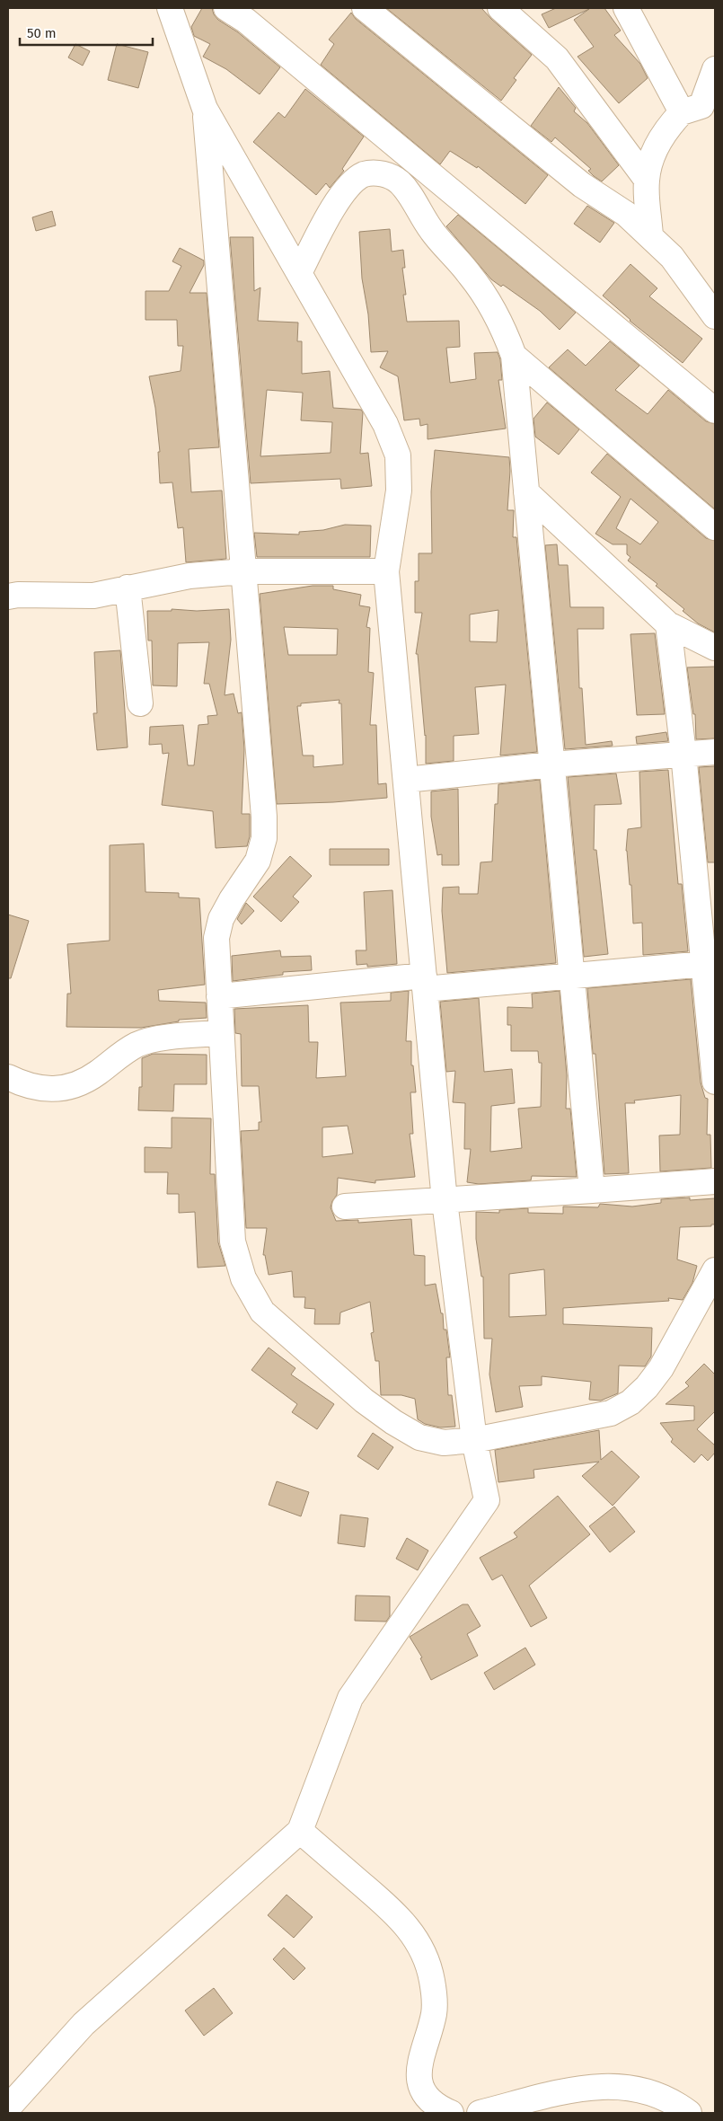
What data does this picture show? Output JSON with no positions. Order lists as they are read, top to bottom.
{
  "scale_bar": "50 m"
}
